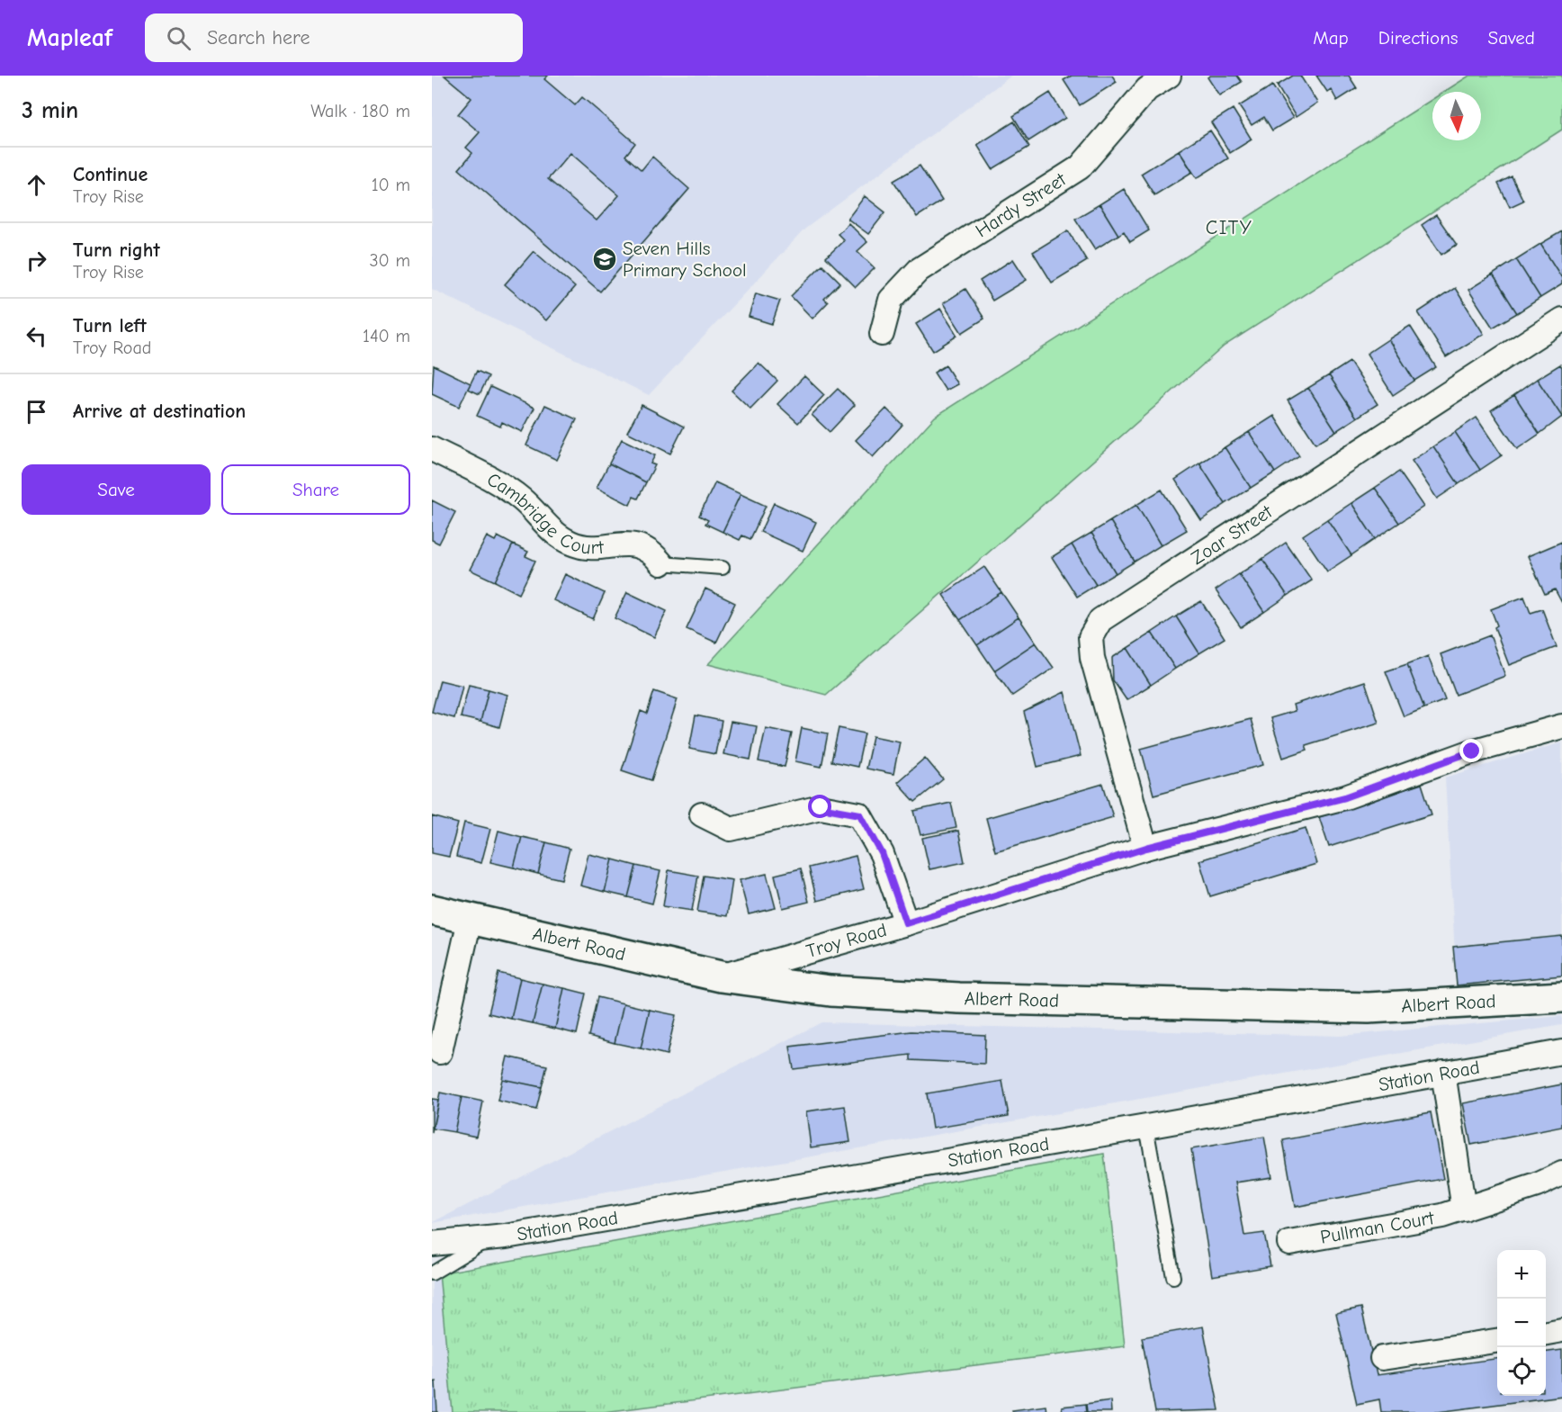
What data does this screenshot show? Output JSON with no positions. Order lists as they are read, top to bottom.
{
  "streets": {
    "street": [
      "Hardy Street",
      "Cambridge Court",
      "Zoar Street",
      "Troy Road",
      "Albert Road",
      "Station Road",
      "Pullman Court"
    ]
  },
  "crossings": [
    ["Zoar Street", "Troy Road"],
    ["Troy Road", "Albert Road"]
  ],
  "districts": ["CITY"],
  "places": {
    "school or university": ["Seven Hills Primary School"]
  },
  "north": "bottom",
  "page": {
    "header": "Mapleaf",
    "search": "Search here",
    "nav": ["Map", "Directions", "Saved"],
    "heading": ["3 min", "Walk · 180 m"],
    "list": [
      ["Continue", "Troy Rise", "10 m"],
      ["Turn right", "Troy Rise", "30 m"],
      ["Turn left", "Troy Road", "140 m"],
      "Arrive at destination"
    ],
    "buttons": ["Save", "Share"],
    "map_buttons": ["+", "−"]
  }
}
